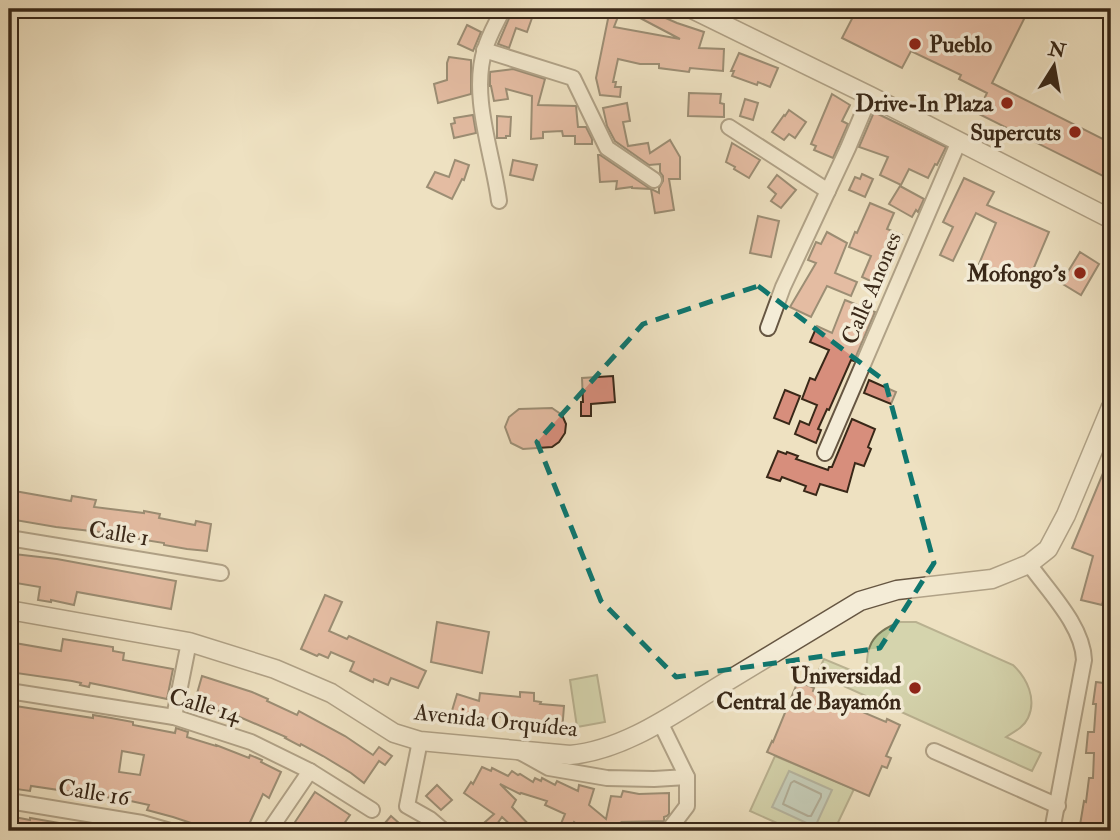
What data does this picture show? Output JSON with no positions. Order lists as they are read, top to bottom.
{
  "streets": {
    "street": [
      "Calle Anones",
      "Calle 1",
      "Calle 14",
      "Avenida Orquídea",
      "Calle 16"
    ]
  },
  "places": [
    "Pueblo",
    "Drive-In Plaza",
    "Supercuts",
    "Mofongo's",
    "Universidad Central de Bayamón"
  ],
  "north": "top"
}
